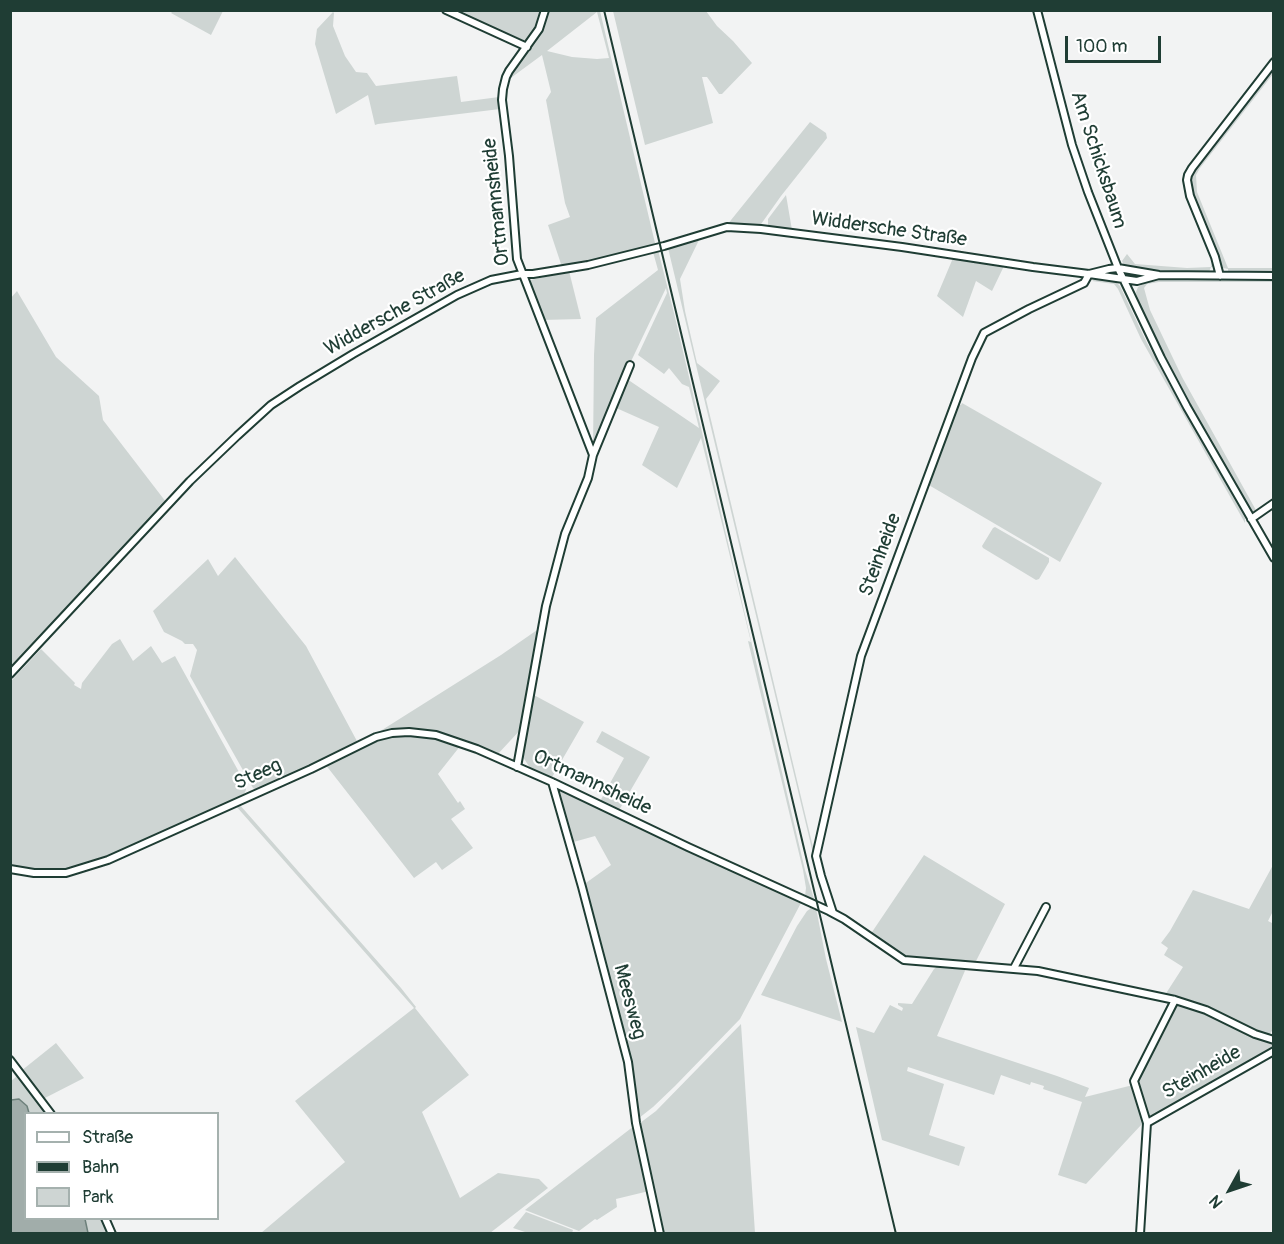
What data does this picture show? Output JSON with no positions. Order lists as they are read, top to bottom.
{
  "streets": {
    "street": [
      "Am Schicksbaum",
      "Ortmannsheide",
      "Widdersche Straße",
      "Steinheide",
      "Steeg",
      "Meesweg"
    ]
  },
  "crossings": [
    ["Am Schicksbaum", "Widdersche Straße"],
    ["Ortmannsheide", "Widdersche Straße"],
    ["Ortmannsheide", "Steinheide"],
    ["Ortmannsheide", "Steeg"],
    ["Ortmannsheide", "Meesweg"],
    ["Widdersche Straße", "Steinheide"]
  ],
  "legend": ["Straße", "Bahn", "Park"],
  "scale_bar": "100 m",
  "north": "bottom left"
}
